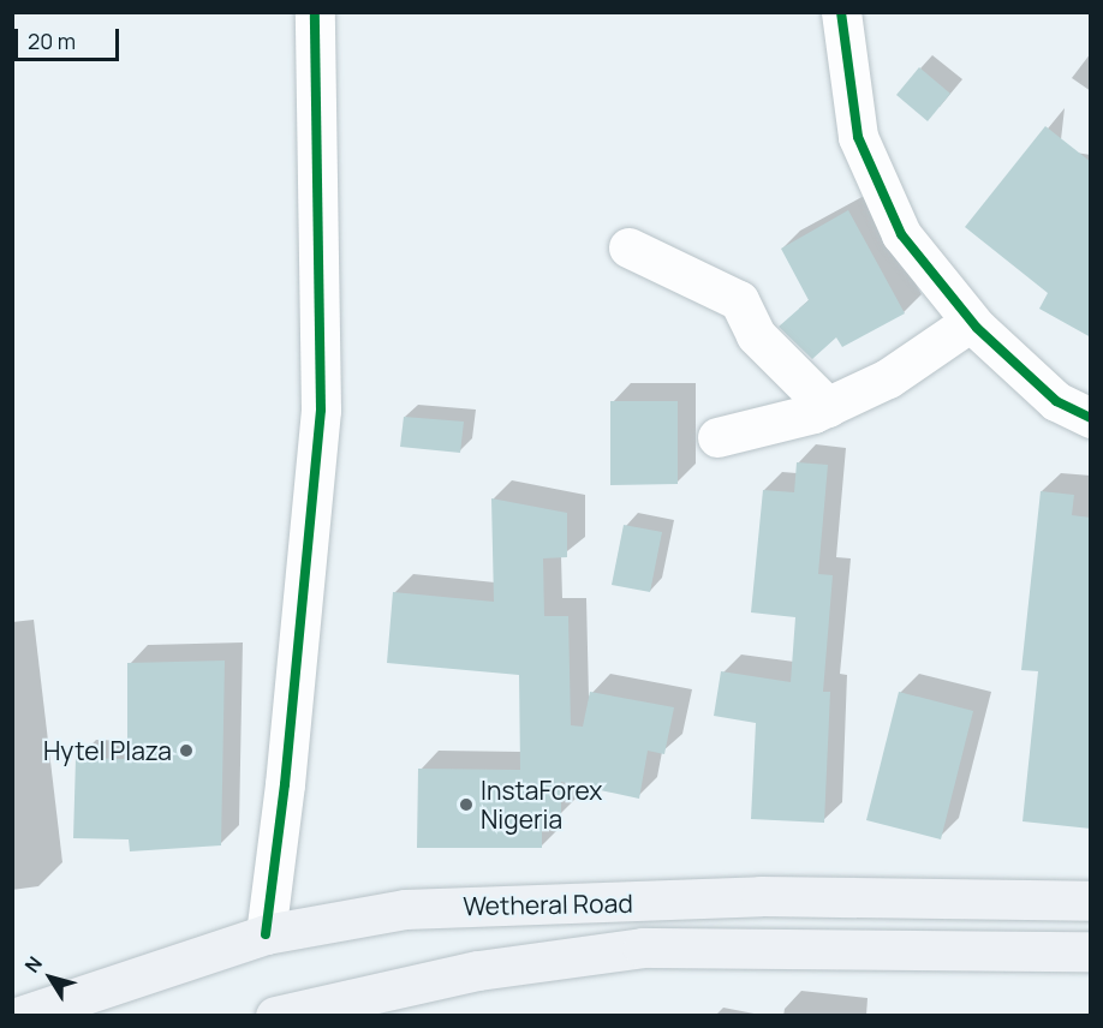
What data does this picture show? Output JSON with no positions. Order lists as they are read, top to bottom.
{
  "streets": {
    "main road": ["Wetheral Road"]
  },
  "places": ["Hytel Plaza", "InstaForex Nigeria"],
  "scale_bar": "20 m",
  "north": "top left"
}
